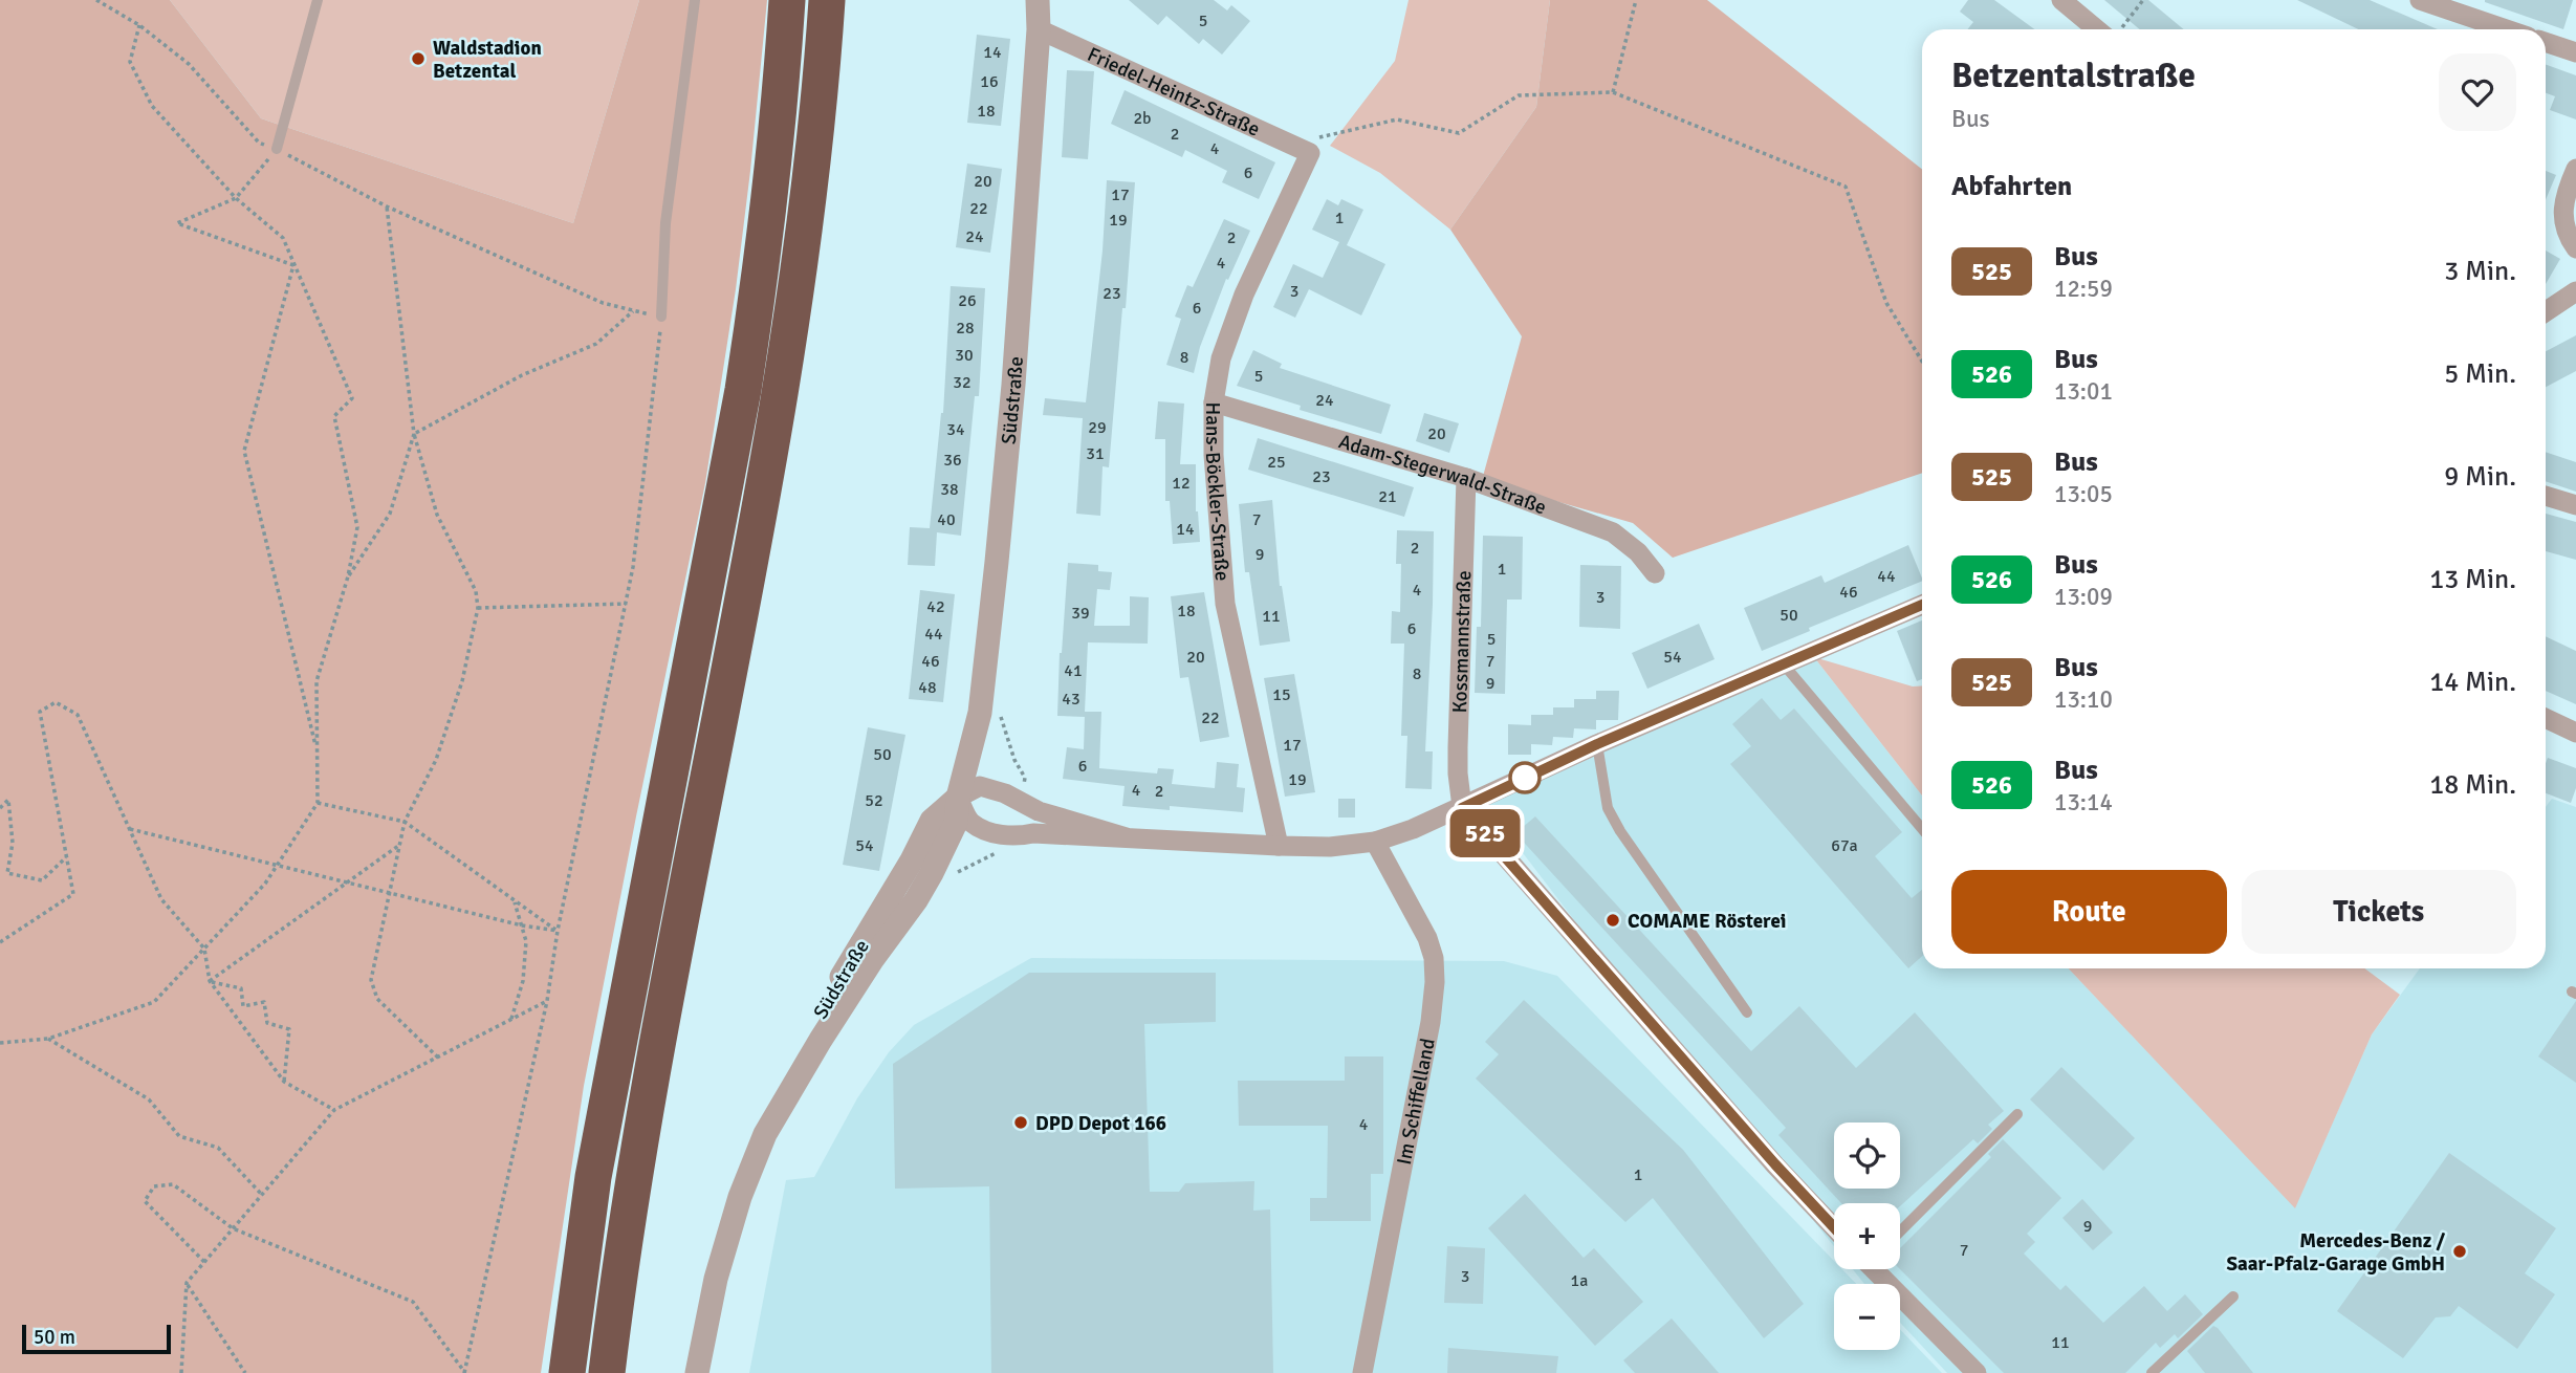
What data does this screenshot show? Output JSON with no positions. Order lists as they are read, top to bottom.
{
  "streets": {
    "street": [
      "Friedel-Heintz-Straße",
      "Südstraße",
      "Adam-Stegerwald-Straße",
      "Hans-Böckler-Straße",
      "Kossmannstraße",
      "Im Schiffelland"
    ]
  },
  "crossings": [
    ["Friedel-Heintz-Straße", "Südstraße"],
    ["Friedel-Heintz-Straße", "Hans-Böckler-Straße"],
    ["Adam-Stegerwald-Straße", "Hans-Böckler-Straße"],
    ["Adam-Stegerwald-Straße", "Kossmannstraße"]
  ],
  "places": [
    "Waldstadion Betzental",
    "COMAME Rösterei",
    "DPD Depot 166",
    "Mercedes-Benz / Saar-Pfalz-Garage GmbH"
  ],
  "lines": ["bus line 525"],
  "house_numbers": [
    "5",
    "14",
    "16",
    "18",
    "2b",
    "2",
    "4",
    "6",
    "20",
    "17",
    "22",
    "1",
    "19",
    "24",
    "2",
    "4",
    "3",
    "23",
    "26",
    "6",
    "28",
    "30",
    "8",
    "5",
    "32",
    "24",
    "29",
    "34",
    "20",
    "31",
    "36",
    "25",
    "23",
    "12",
    "38",
    "21",
    "40",
    "7",
    "14",
    "2",
    "9",
    "1",
    "44",
    "4",
    "46",
    "3",
    "42",
    "18",
    "39",
    "50",
    "11",
    "6",
    "44",
    "5",
    "20",
    "54",
    "46",
    "7",
    "41",
    "8",
    "9",
    "48",
    "15",
    "43",
    "22",
    "17",
    "50",
    "6",
    "19",
    "4",
    "2",
    "52",
    "54",
    "67a",
    "4",
    "1",
    "9",
    "7",
    "3",
    "1a",
    "11"
  ],
  "scale_bar": "50 m",
  "page": {
    "on_map": "525",
    "heading": [
      ["Betzentalstraße", "Bus"],
      "Abfahrten"
    ],
    "list": [
      {
        "mark": "525",
        "name": "Bus",
        "note": "12:59",
        "value": "3 Min."
      },
      {
        "mark": "526",
        "name": "Bus",
        "note": "13:01",
        "value": "5 Min."
      },
      {
        "mark": "525",
        "name": "Bus",
        "note": "13:05",
        "value": "9 Min."
      },
      {
        "mark": "526",
        "name": "Bus",
        "note": "13:09",
        "value": "13 Min."
      },
      {
        "mark": "525",
        "name": "Bus",
        "note": "13:10",
        "value": "14 Min."
      },
      {
        "mark": "526",
        "name": "Bus",
        "note": "13:14",
        "value": "18 Min."
      }
    ],
    "buttons": ["Route", "Tickets"],
    "map_buttons": ["+", "−"],
    "scale": "50 m"
  }
}
